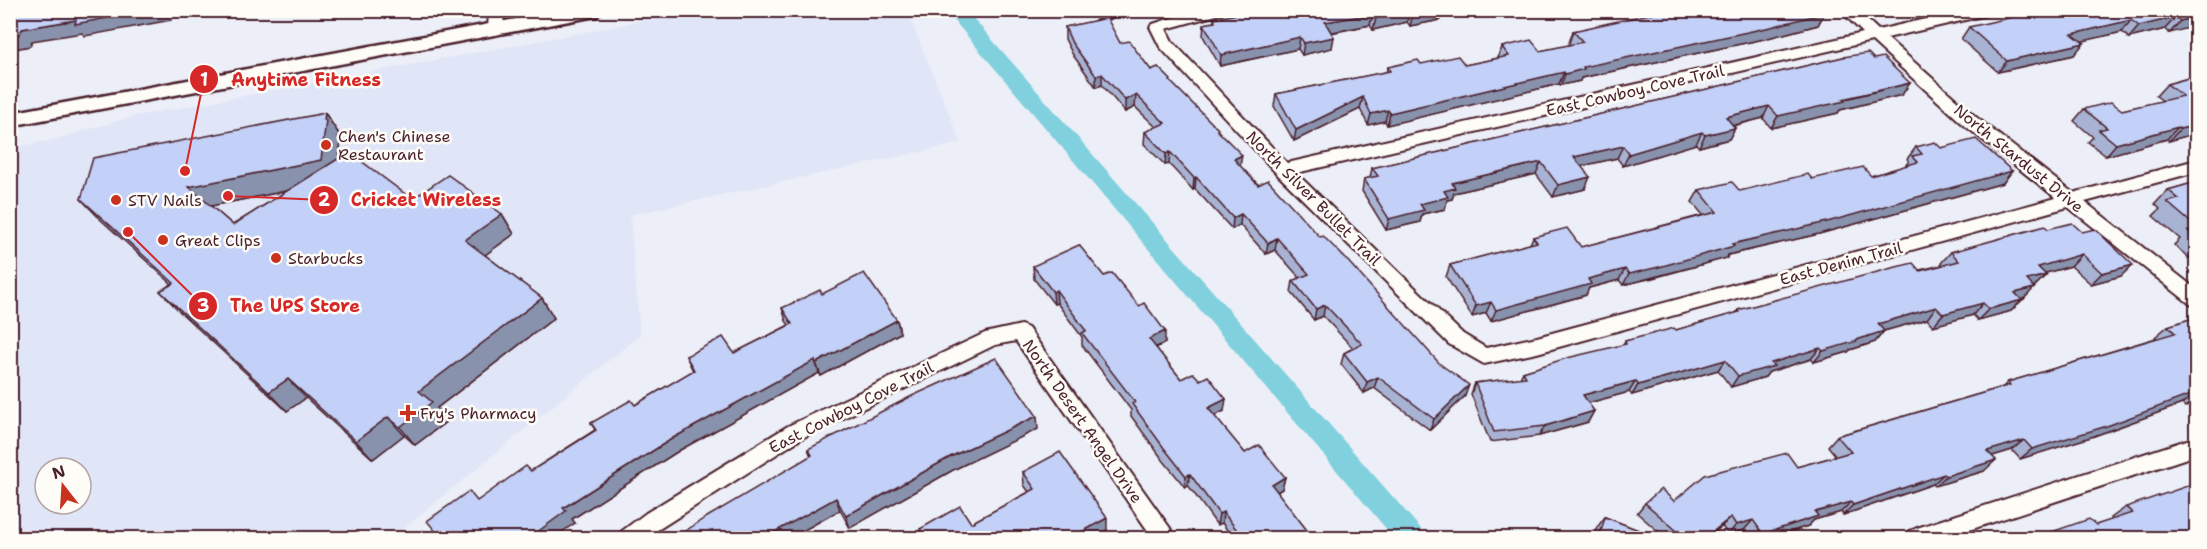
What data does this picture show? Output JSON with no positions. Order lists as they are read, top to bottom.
{
  "streets": {
    "street": [
      "East Cowboy Cove Trail",
      "North Stardust Drive",
      "North Silver Bullet Trail",
      "East Denim Trail",
      "North Desert Angel Drive"
    ]
  },
  "crossings": [
    ["East Cowboy Cove Trail", "North Stardust Drive"],
    ["East Cowboy Cove Trail", "North Silver Bullet Trail"],
    ["East Cowboy Cove Trail", "North Desert Angel Drive"],
    ["North Stardust Drive", "East Denim Trail"],
    ["North Silver Bullet Trail", "East Denim Trail"]
  ],
  "places": {
    "other": [
      "Chen's Chinese Restaurant",
      "Anytime Fitness",
      "Cricket Wireless",
      "STV Nails",
      "The UPS Store",
      "Great Clips",
      "Starbucks"
    ],
    "health": ["Fry's Pharmacy"]
  },
  "north": "top"
}
